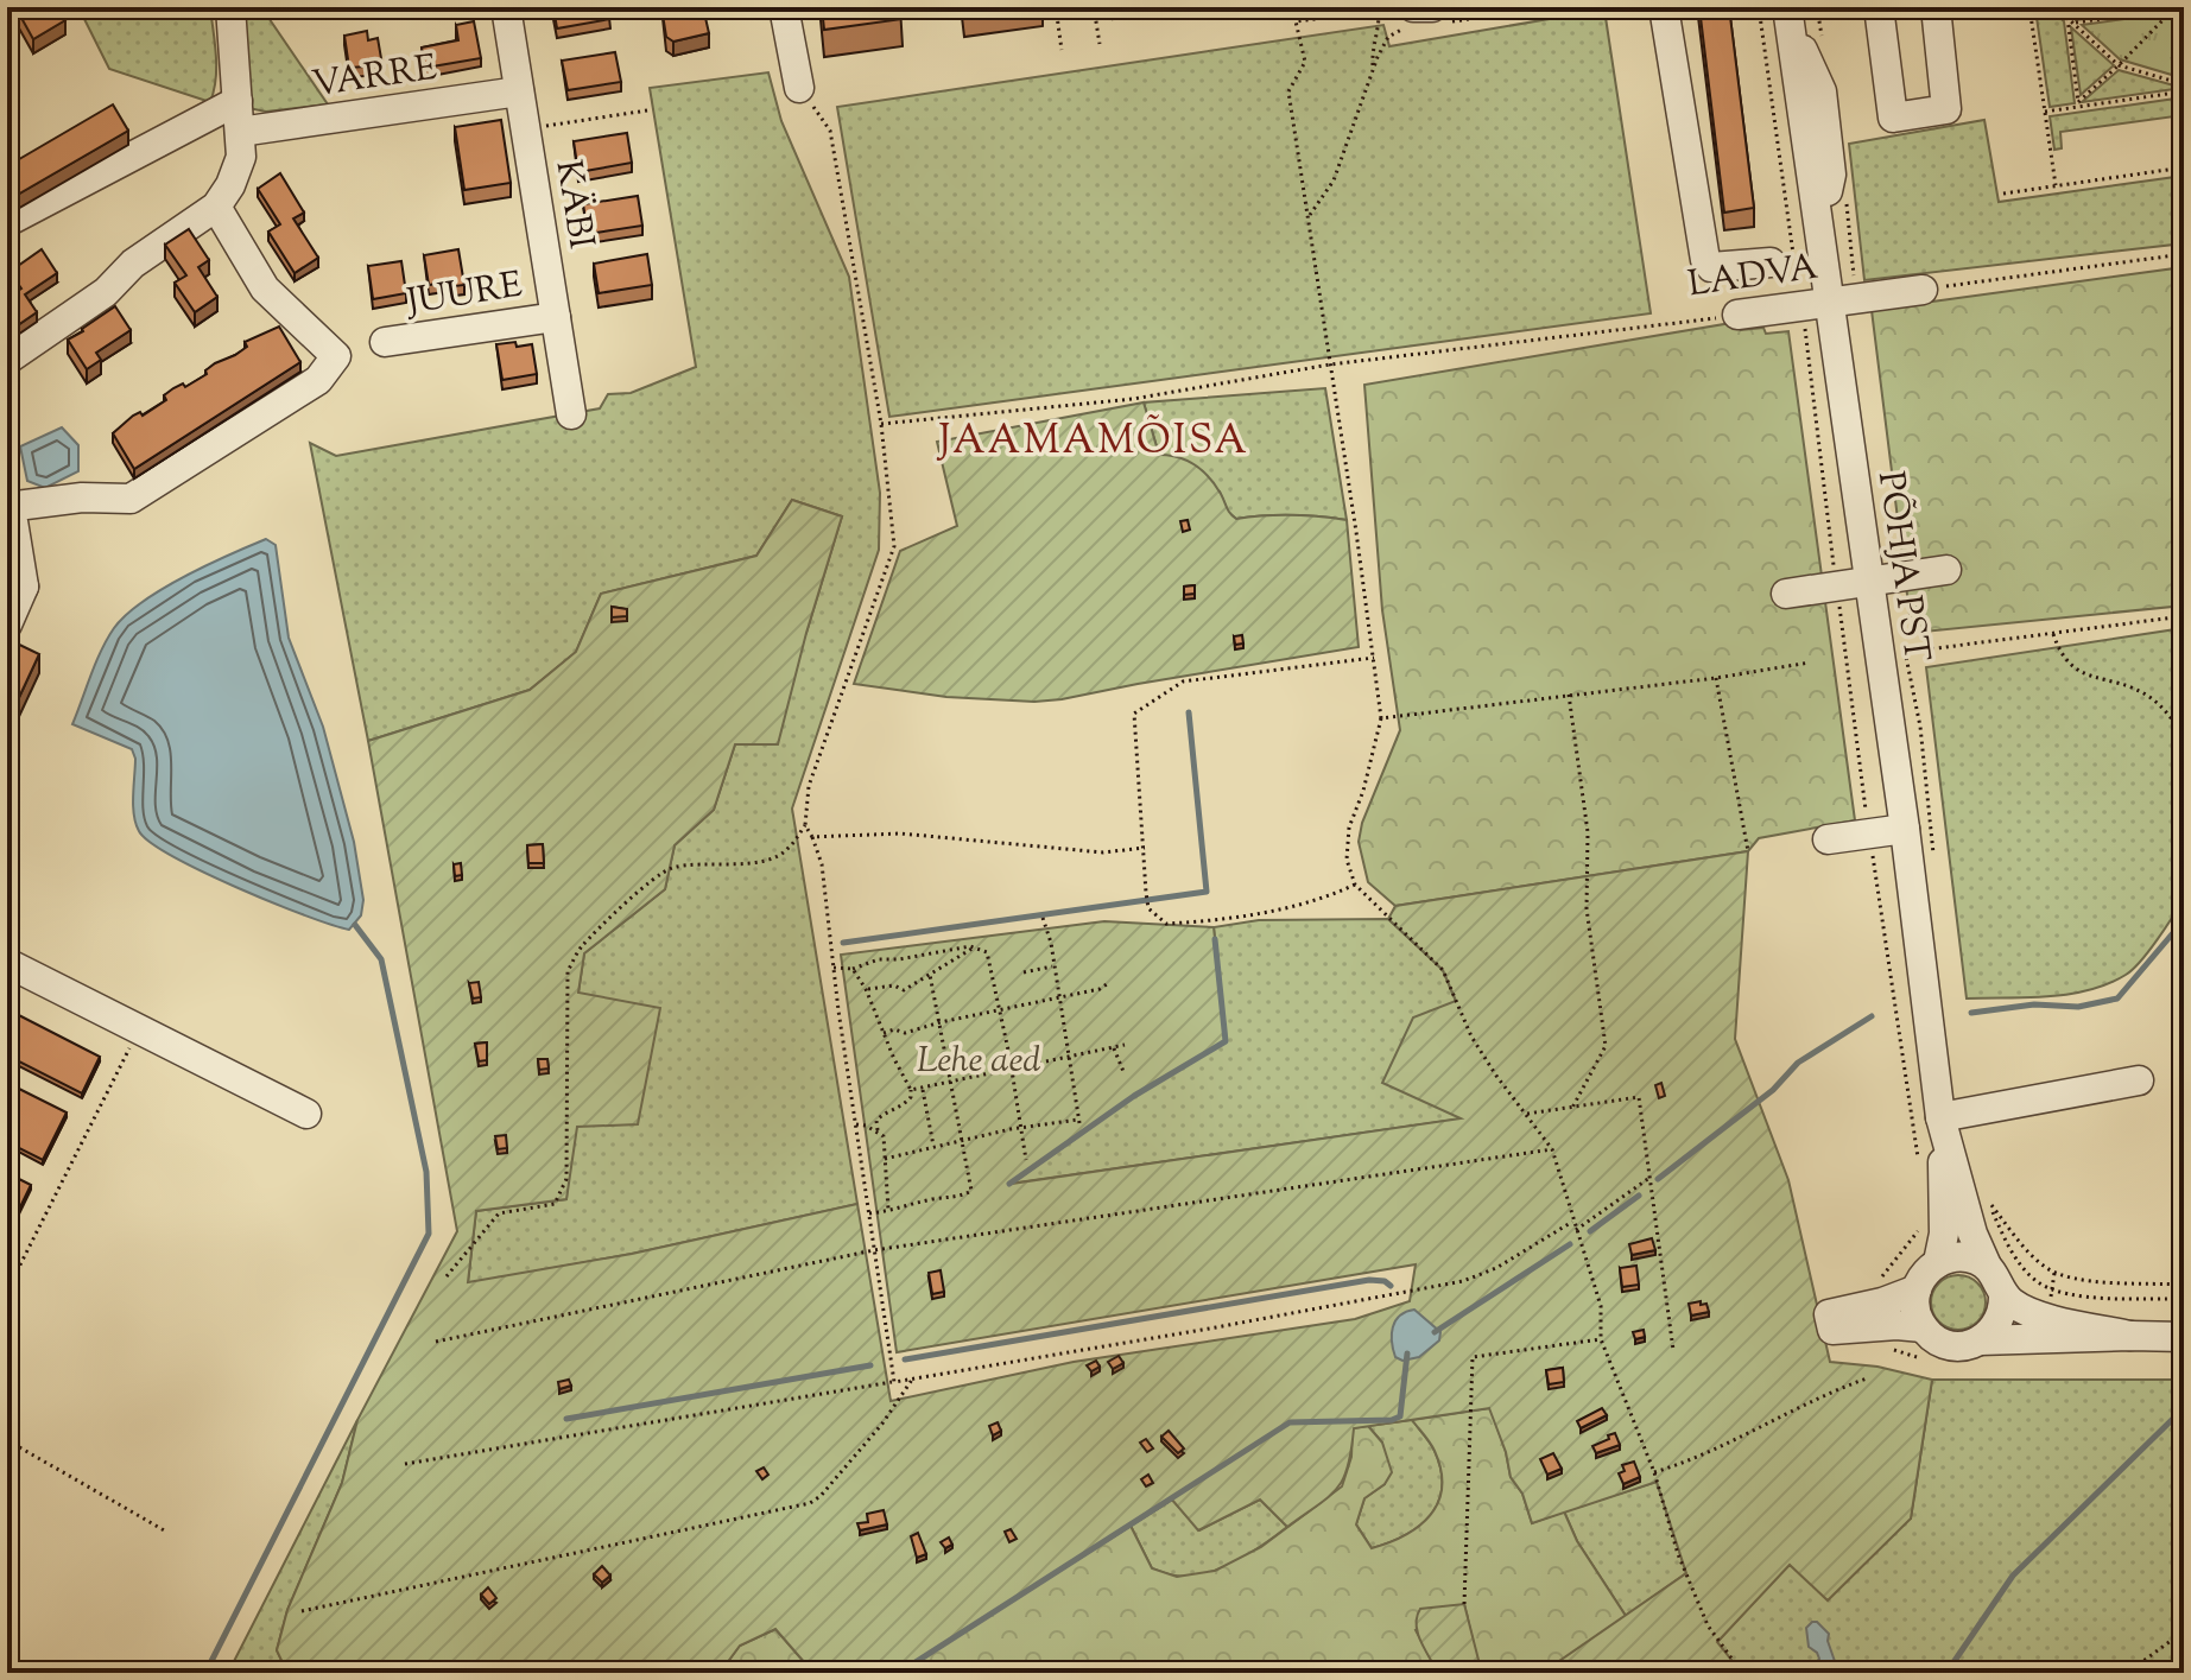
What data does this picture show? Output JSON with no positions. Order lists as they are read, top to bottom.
{
  "streets": {
    "street": [
      "VARRE",
      "KÄBI",
      "LADVA",
      "JUURE",
      "PÕHJA PST"
    ]
  },
  "crossings": [
    ["VARRE", "KÄBI"],
    ["KÄBI", "JUURE"],
    ["LADVA", "PÕHJA PST"]
  ],
  "districts": ["JAAMAMÕISA"],
  "parks": ["Lehe aed"]
}
